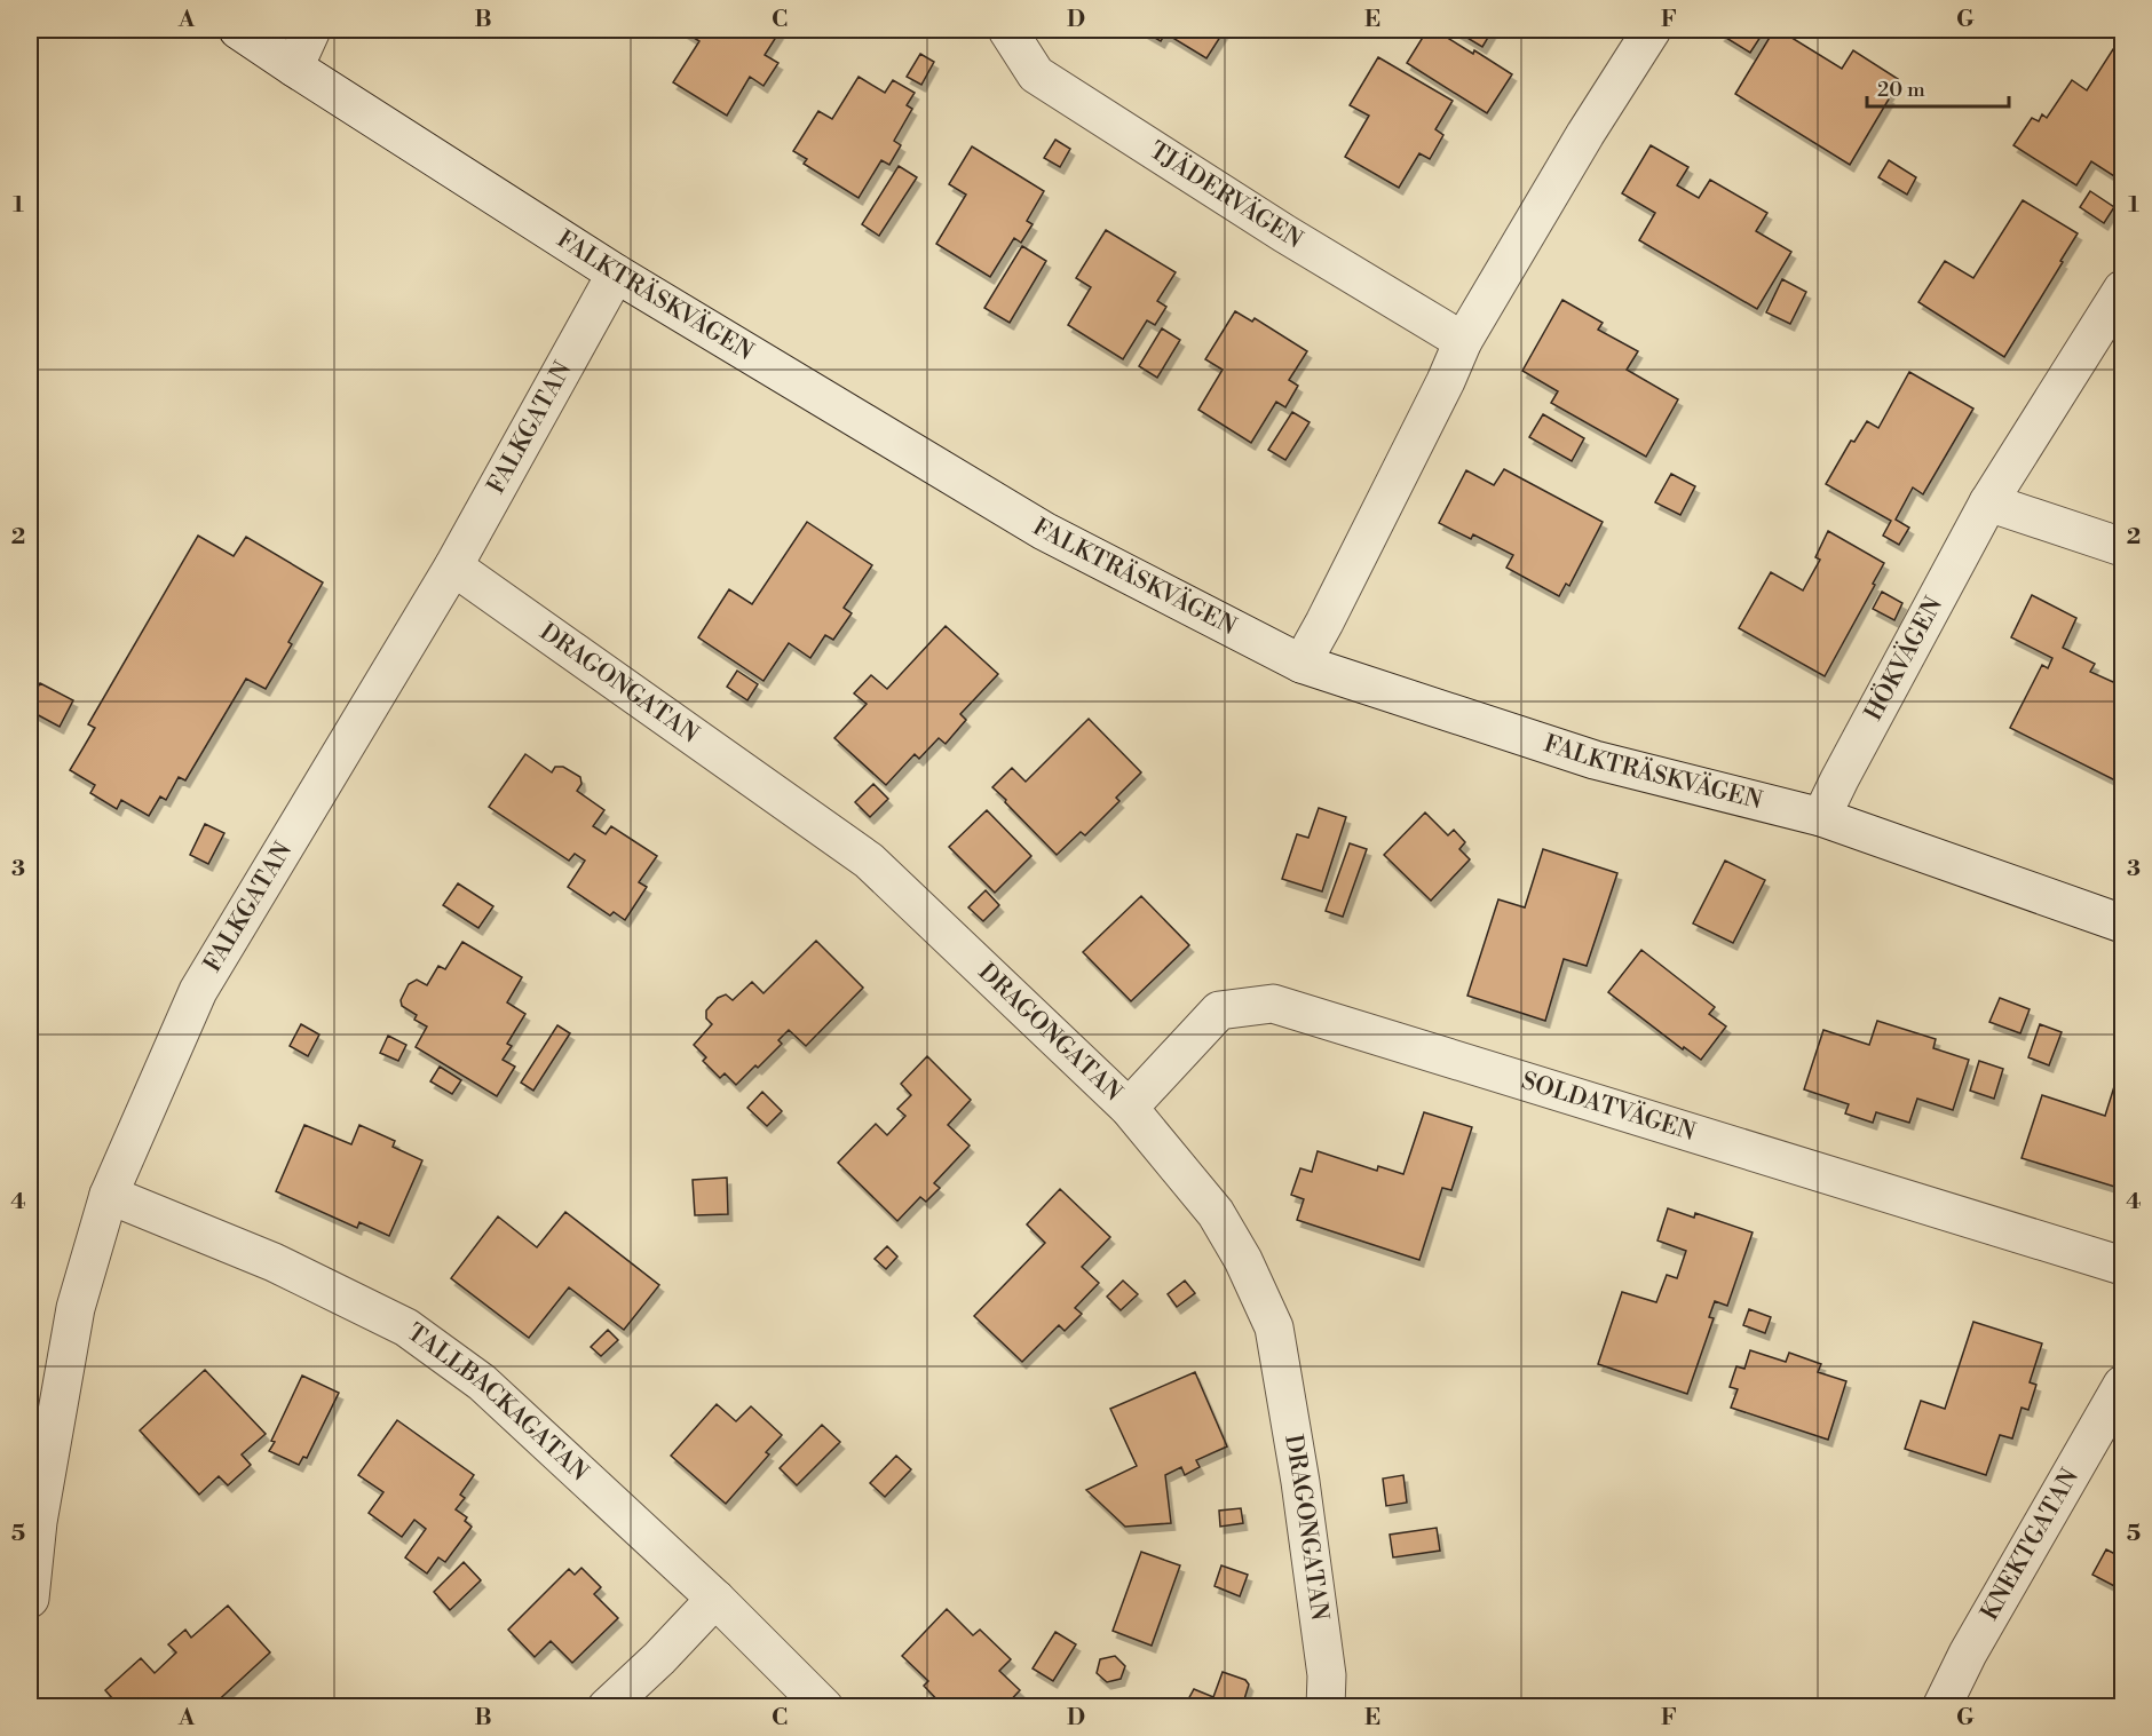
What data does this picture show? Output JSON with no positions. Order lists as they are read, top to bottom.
{
  "streets": {
    "street": [
      "TJÄDERVÄGEN",
      "FALKTRÄSKVÄGEN",
      "FALKGATAN",
      "HÖKVÄGEN",
      "DRAGONGATAN",
      "SOLDATVÄGEN",
      "TALLBACKAGATAN",
      "KNEKTGATAN"
    ]
  },
  "crossings": [
    ["FALKTRÄSKVÄGEN", "FALKGATAN"],
    ["FALKTRÄSKVÄGEN", "HÖKVÄGEN"],
    ["FALKGATAN", "DRAGONGATAN"],
    ["FALKGATAN", "TALLBACKAGATAN"],
    ["DRAGONGATAN", "SOLDATVÄGEN"]
  ],
  "scale_bar": "20 m",
  "grid": {
    "columns": [
      "A",
      "B",
      "C",
      "D",
      "E",
      "F",
      "G"
    ],
    "rows": [
      "1",
      "2",
      "3",
      "4",
      "5"
    ]
  }
}
